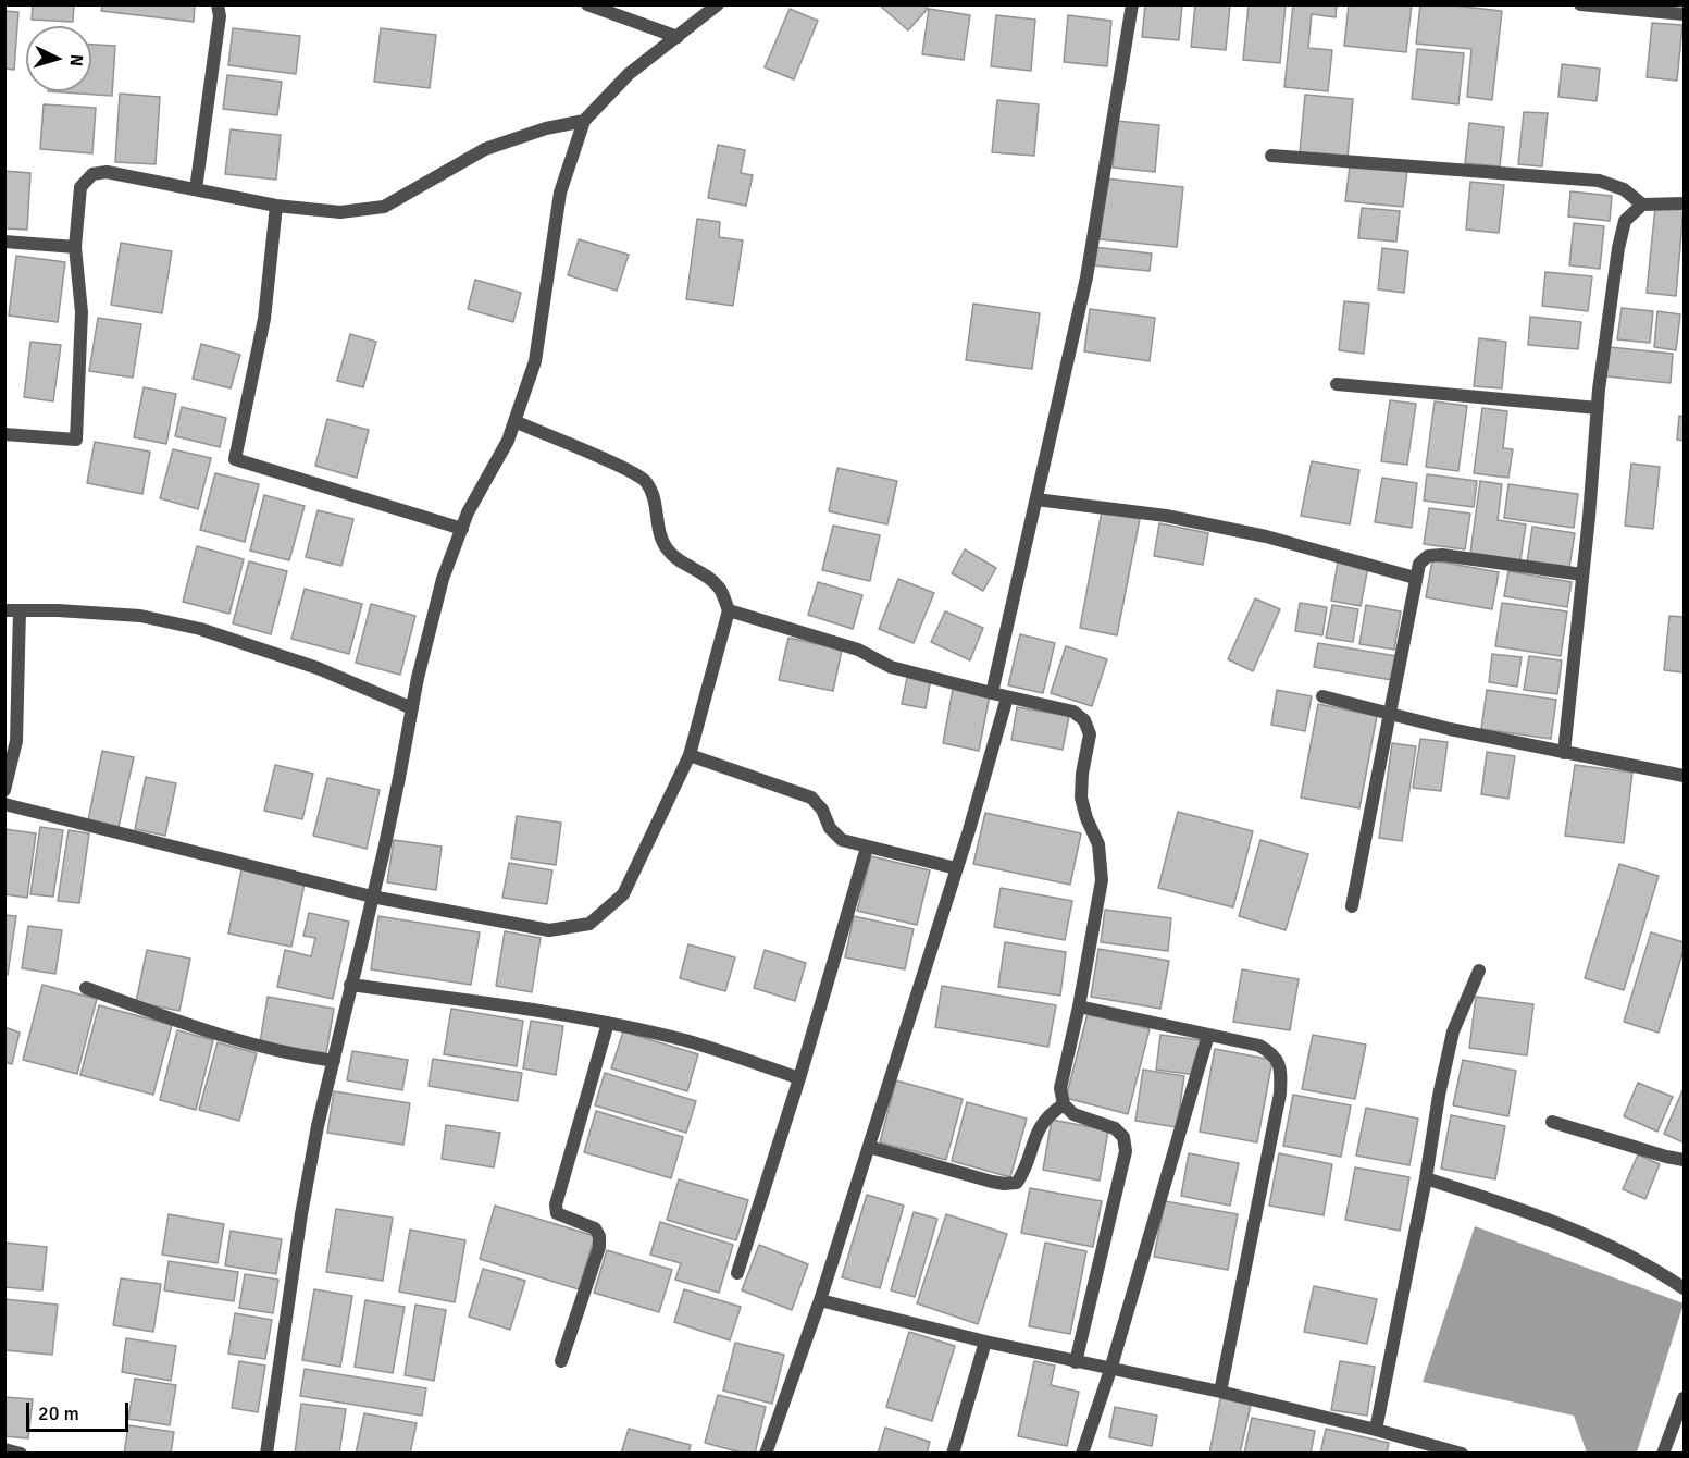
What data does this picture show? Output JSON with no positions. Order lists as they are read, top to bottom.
{
  "scale_bar": "20 m",
  "north": "right"
}
